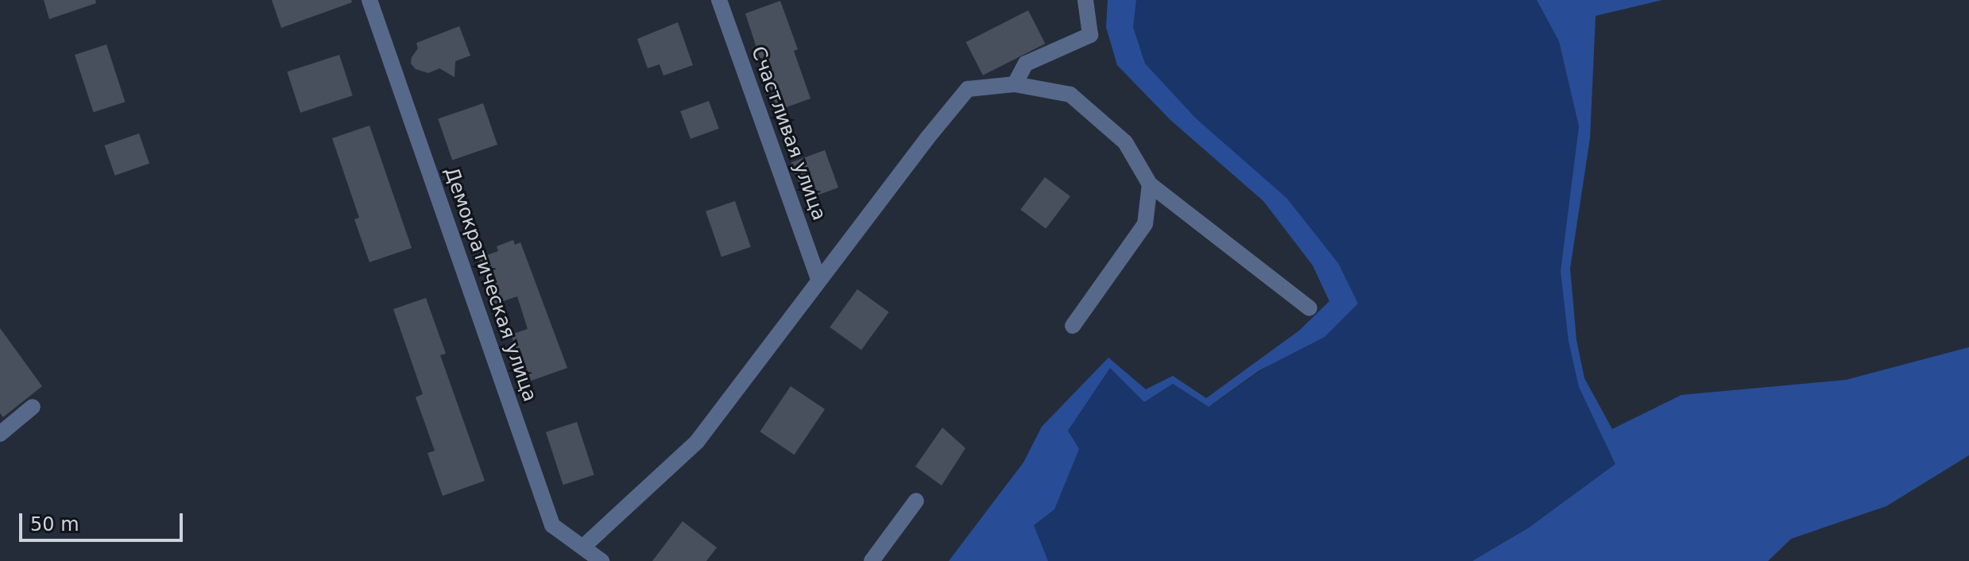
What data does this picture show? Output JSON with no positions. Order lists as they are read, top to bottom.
{
  "streets": {
    "street": ["Счастливая улица", "Демократическая улица"]
  },
  "scale_bar": "50 m"
}
